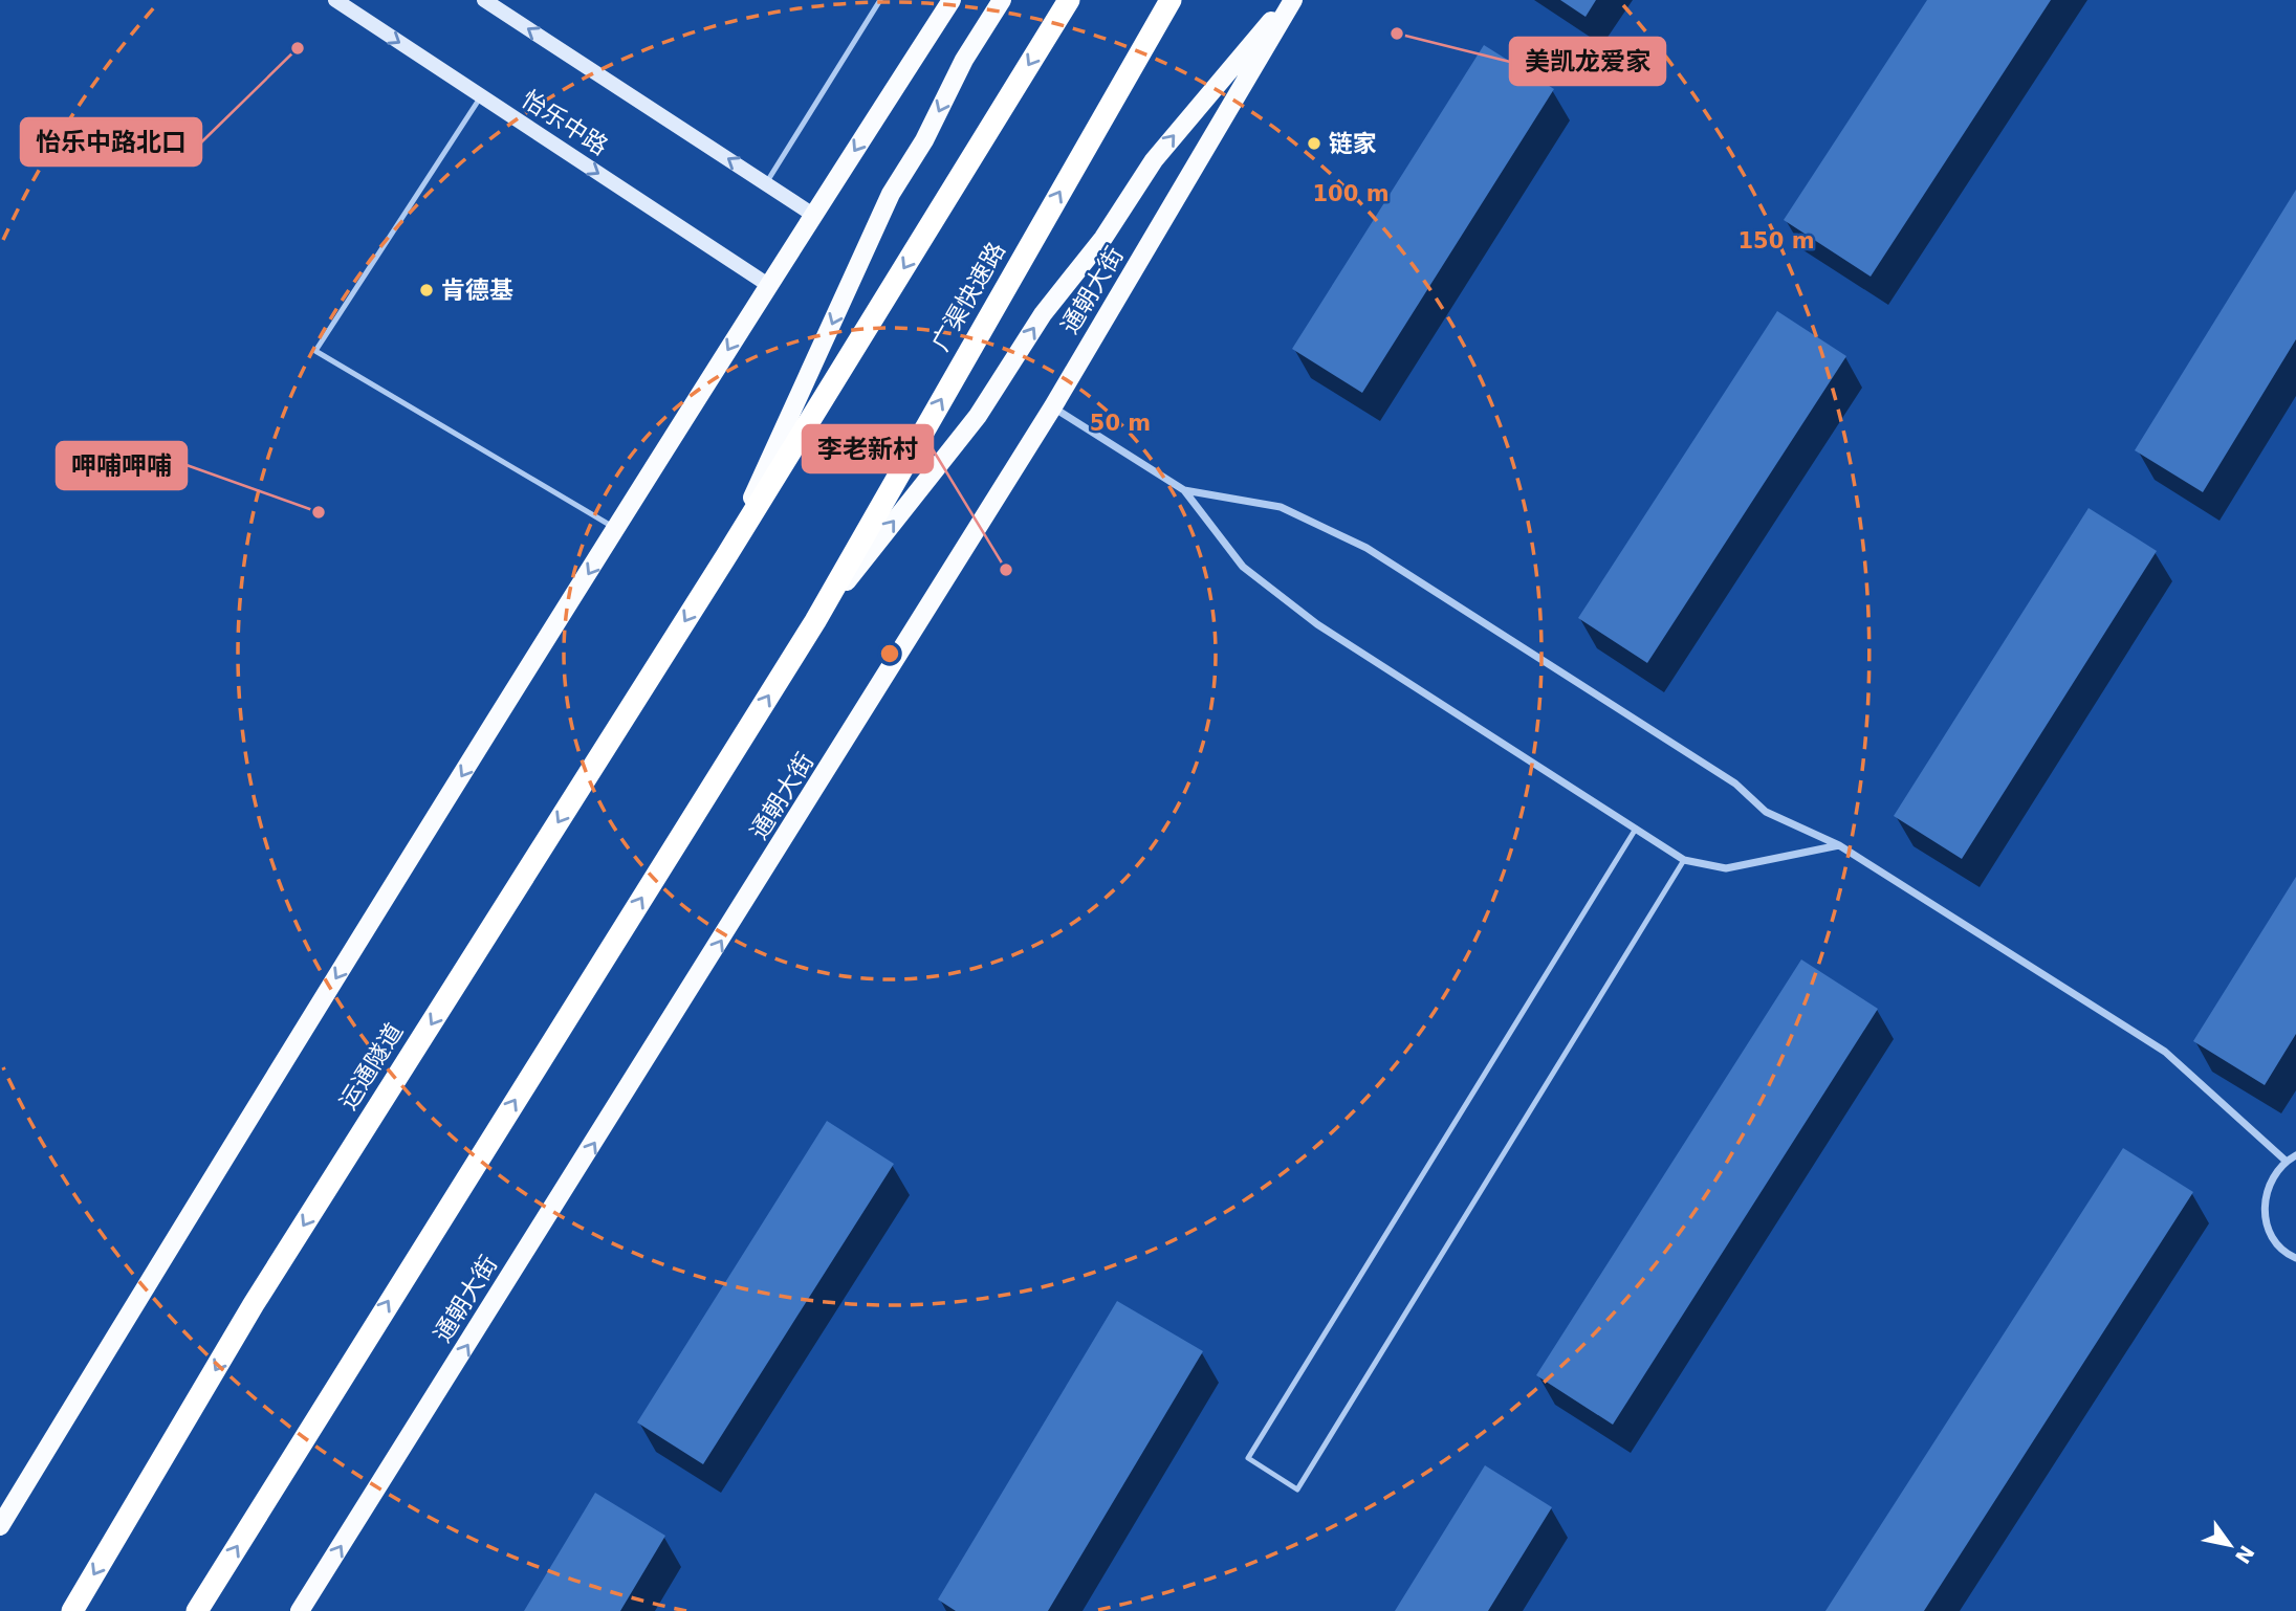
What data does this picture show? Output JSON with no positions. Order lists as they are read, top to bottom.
{
  "streets": {
    "highway": ["广渠快速路", "运通隧道"],
    "main road": ["怡乐中路", "通朝大街"]
  },
  "one_way": ["通朝大街"],
  "places": [
    "美凯龙爱家",
    "怡乐中路北口",
    "链家",
    "肯德基",
    "呷哺呷哺",
    "李老新村"
  ],
  "north": "bottom right",
  "rings": ["100 m", "150 m", "50 m"]
}
